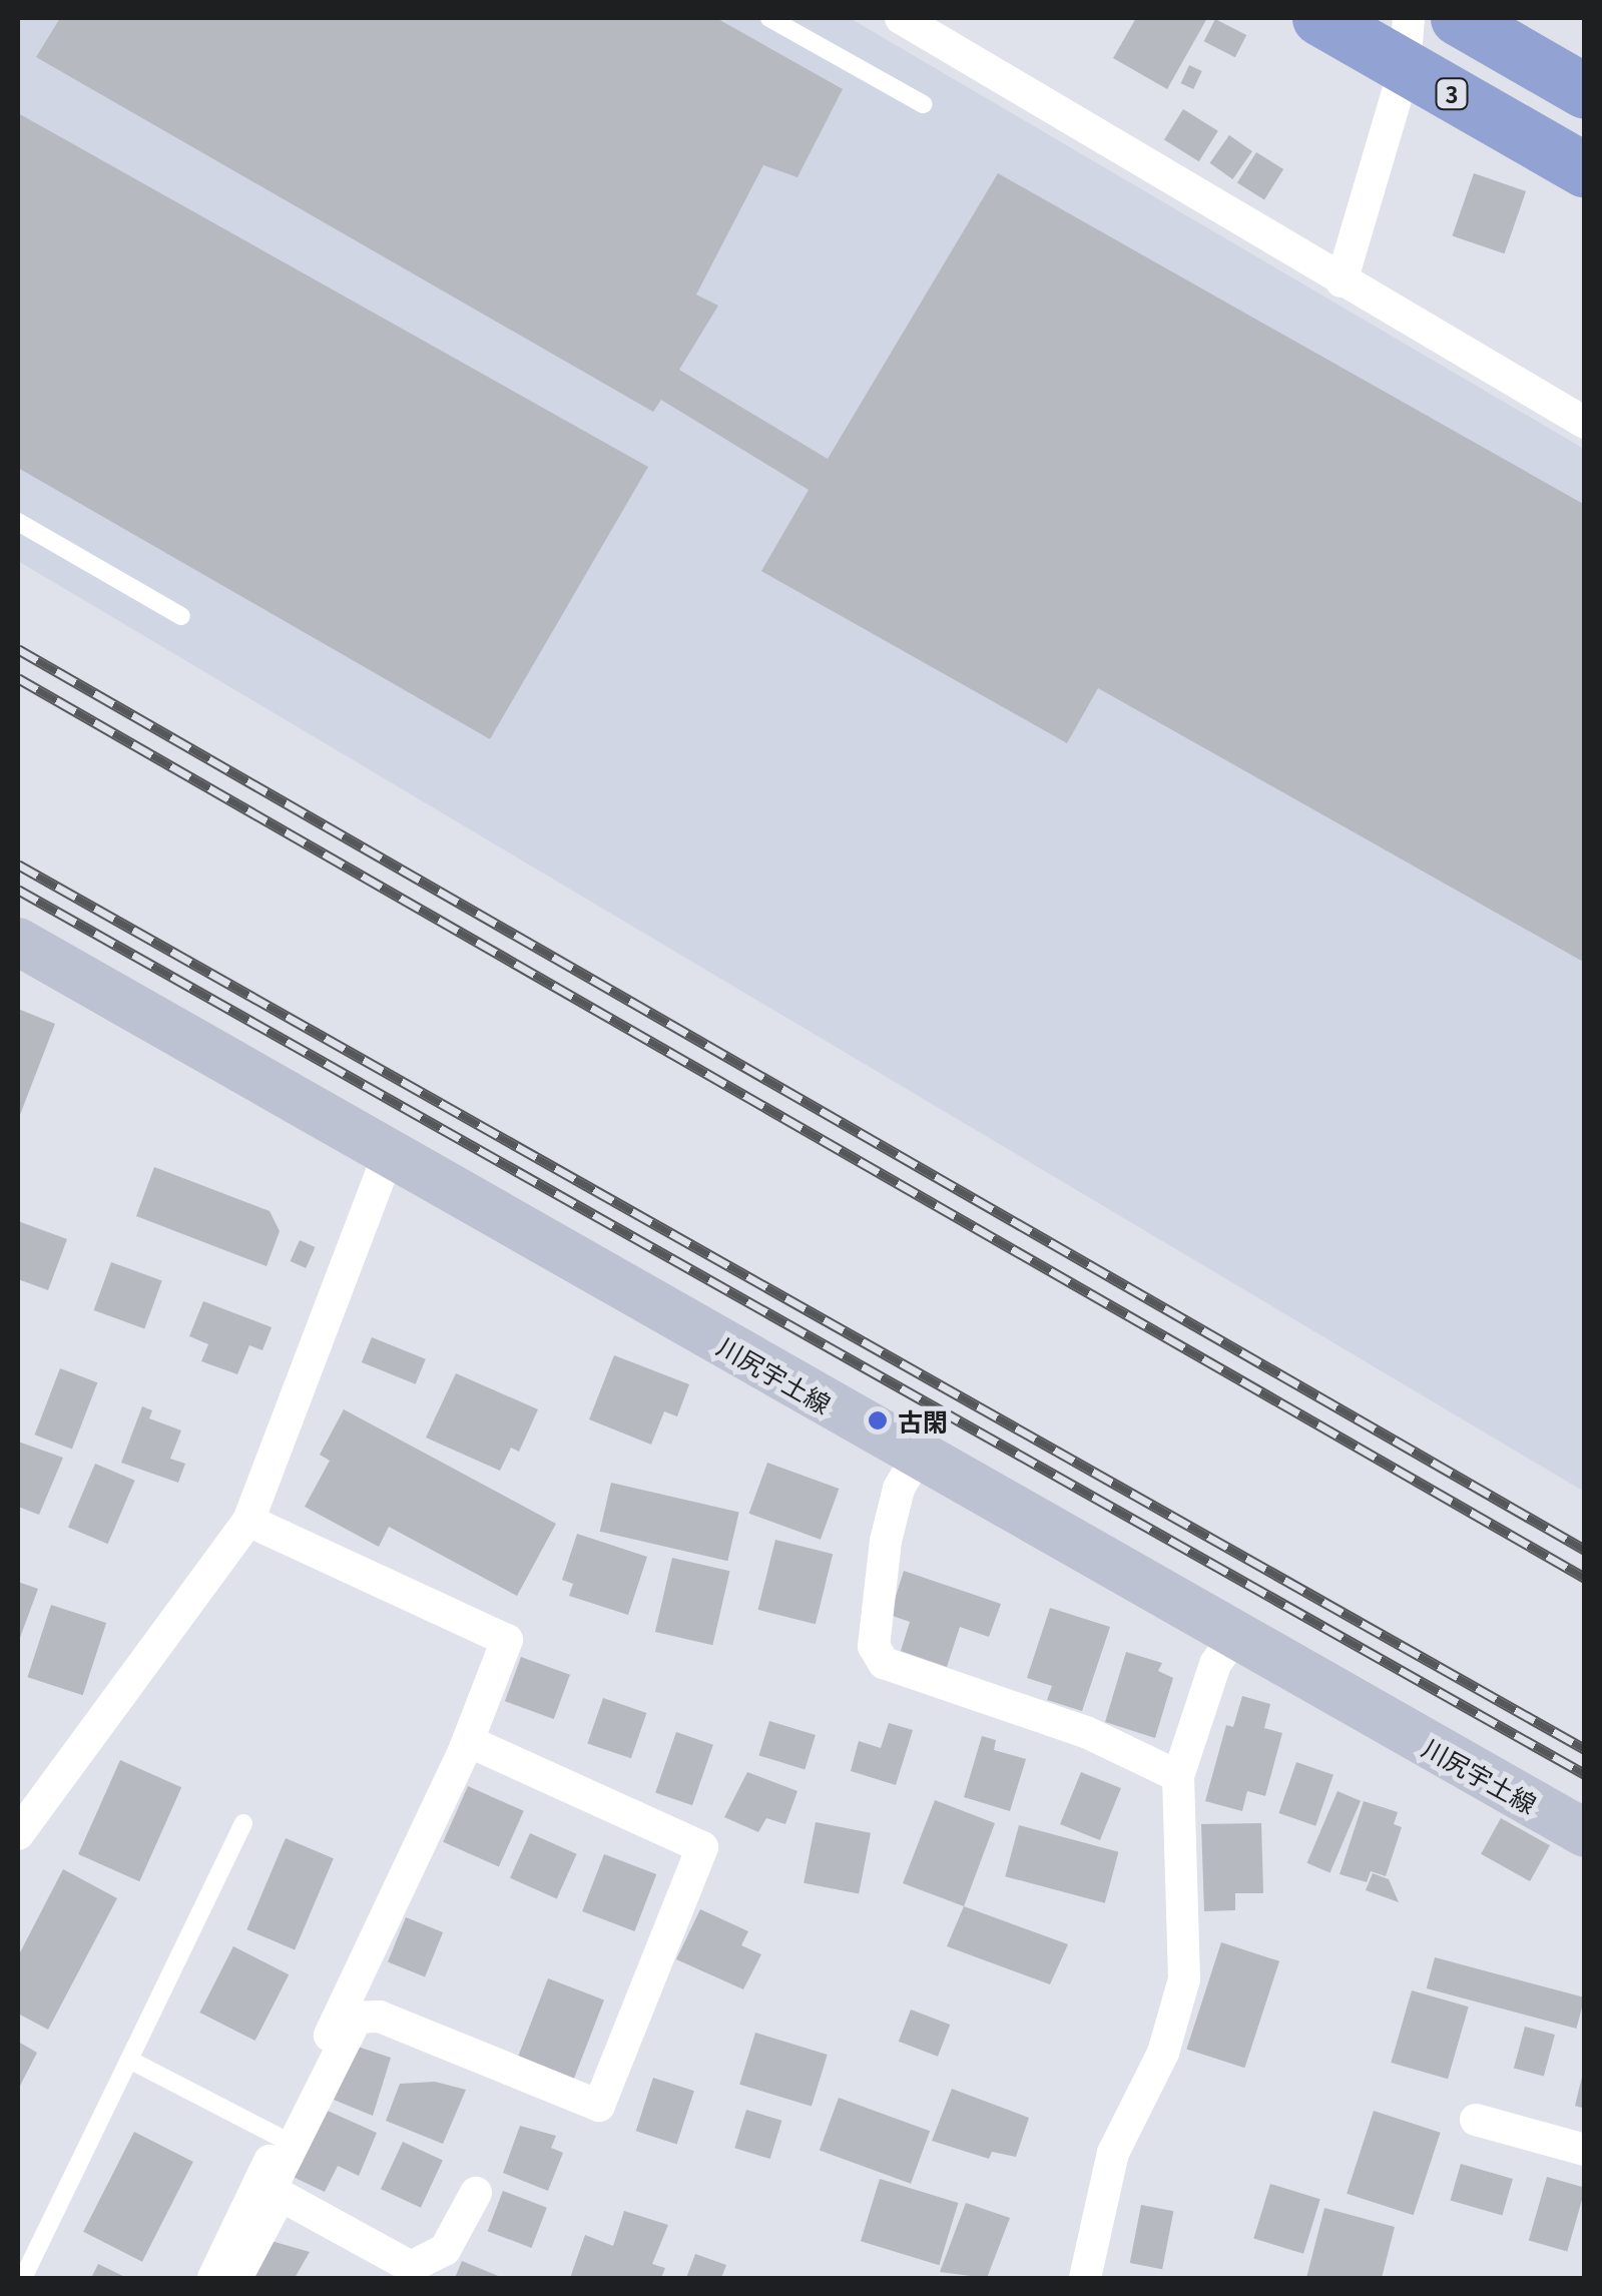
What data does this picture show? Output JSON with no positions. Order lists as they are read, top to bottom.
{
  "streets": {
    "highway": ["3"],
    "main road": ["川尻宇土線"]
  },
  "places": ["古閑"]
}
